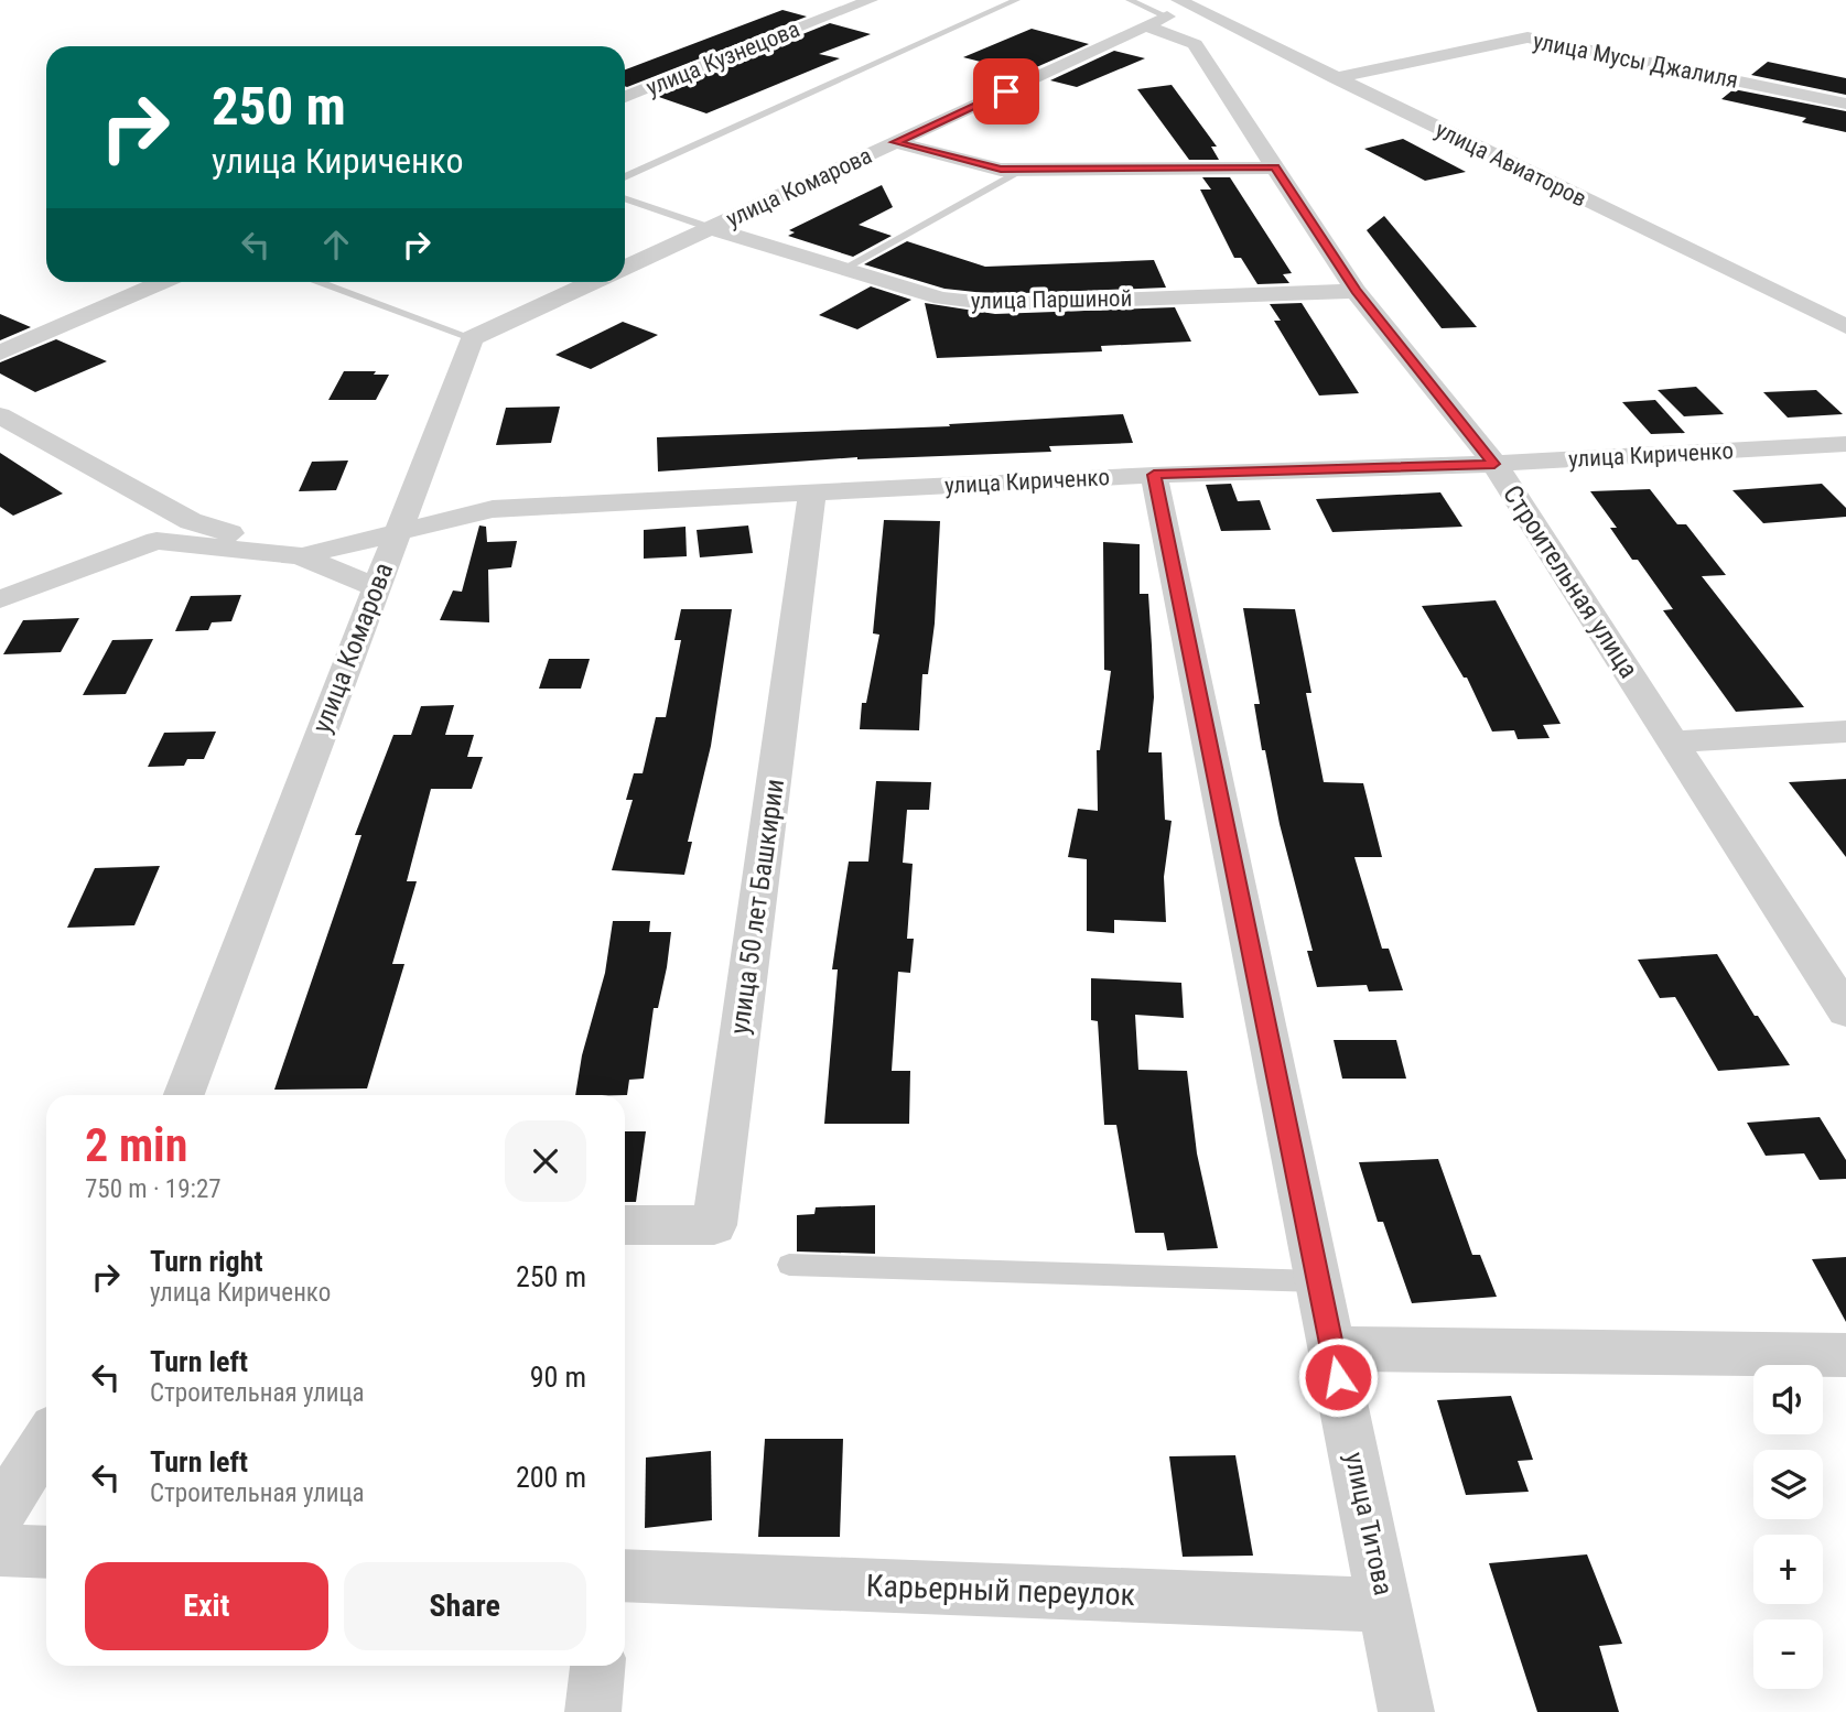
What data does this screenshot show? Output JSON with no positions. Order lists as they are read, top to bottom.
{
  "streets": {
    "street": [
      "улица Кузнецова",
      "улица Мусы Джалиля",
      "улица Авиаторов",
      "улица Комарова",
      "улица Паршиной",
      "улица Кириченко",
      "Строительная улица",
      "улица 50 лет Башкирии",
      "улица Титова",
      "Карьерный переулок"
    ]
  },
  "crossings": [
    ["улица Мусы Джалиля", "улица Авиаторов"],
    ["улица Авиаторов", "улица Комарова"],
    ["улица Авиаторов", "Строительная улица"],
    ["улица Комарова", "улица Паршиной"],
    ["улица Комарова", "улица Кириченко"],
    ["улица Комарова", "Строительная улица"],
    ["улица Паршиной", "Строительная улица"],
    ["улица Кириченко", "Строительная улица"],
    ["улица Кириченко", "улица 50 лет Башкирии"],
    ["улица Кириченко", "улица Титова"],
    ["улица Титова", "Карьерный переулок"]
  ],
  "page": {
    "turn": ["250 m", "улица Кириченко"],
    "heading": ["2 min", "750 m · 19:27"],
    "list": [
      {
        "name": "Turn right",
        "note": "улица Кириченко",
        "value": "250 m"
      },
      {
        "name": "Turn left",
        "note": "Строительная улица",
        "value": "90 m"
      },
      {
        "name": "Turn left",
        "note": "Строительная улица",
        "value": "200 m"
      }
    ],
    "map_buttons": ["+", "−"],
    "buttons": ["Exit", "Share"]
  }
}
